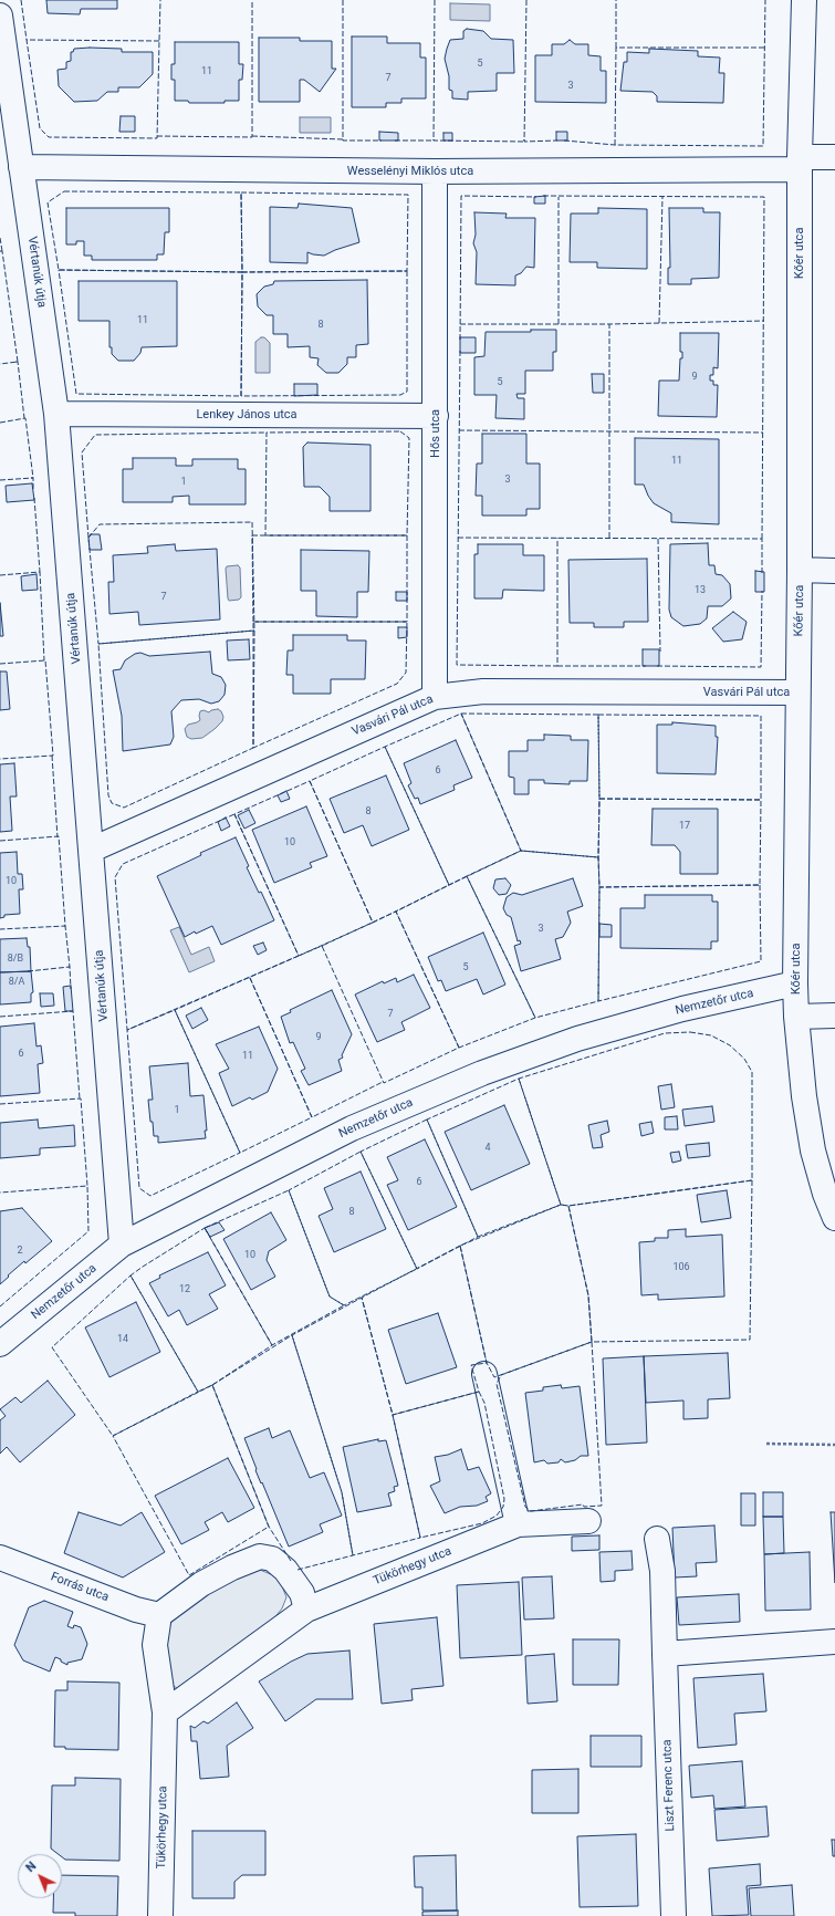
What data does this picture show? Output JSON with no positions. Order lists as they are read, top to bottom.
{
  "streets": {
    "street": [
      "Wesselényi Miklós utca",
      "Kőér utca",
      "Vértanúk útja",
      "Lenkey János utca",
      "Hős utca",
      "Vasvári Pál utca",
      "Nemzetőr utca",
      "Tükörhegy utca",
      "Forrás utca",
      "Liszt Ferenc utca"
    ]
  },
  "crossings": [
    ["Wesselényi Miklós utca", "Kőér utca"],
    ["Wesselényi Miklós utca", "Vértanúk útja"],
    ["Wesselényi Miklós utca", "Hős utca"],
    ["Kőér utca", "Vasvári Pál utca"],
    ["Kőér utca", "Nemzetőr utca"],
    ["Vértanúk útja", "Lenkey János utca"],
    ["Vértanúk útja", "Vasvári Pál utca"],
    ["Vértanúk útja", "Nemzetőr utca"],
    ["Lenkey János utca", "Hős utca"],
    ["Hős utca", "Vasvári Pál utca"],
    ["Tükörhegy utca", "Forrás utca"]
  ],
  "house_numbers": [
    "5",
    "11",
    "7",
    "3",
    "11",
    "8",
    "9",
    "5",
    "11",
    "3",
    "1",
    "13",
    "7",
    "6",
    "8",
    "17",
    "10",
    "10",
    "3",
    "8/B",
    "5",
    "8/A",
    "7",
    "9",
    "6",
    "11",
    "1",
    "4",
    "6",
    "8",
    "2",
    "10",
    "106",
    "12",
    "14"
  ],
  "north": "top left"
}
